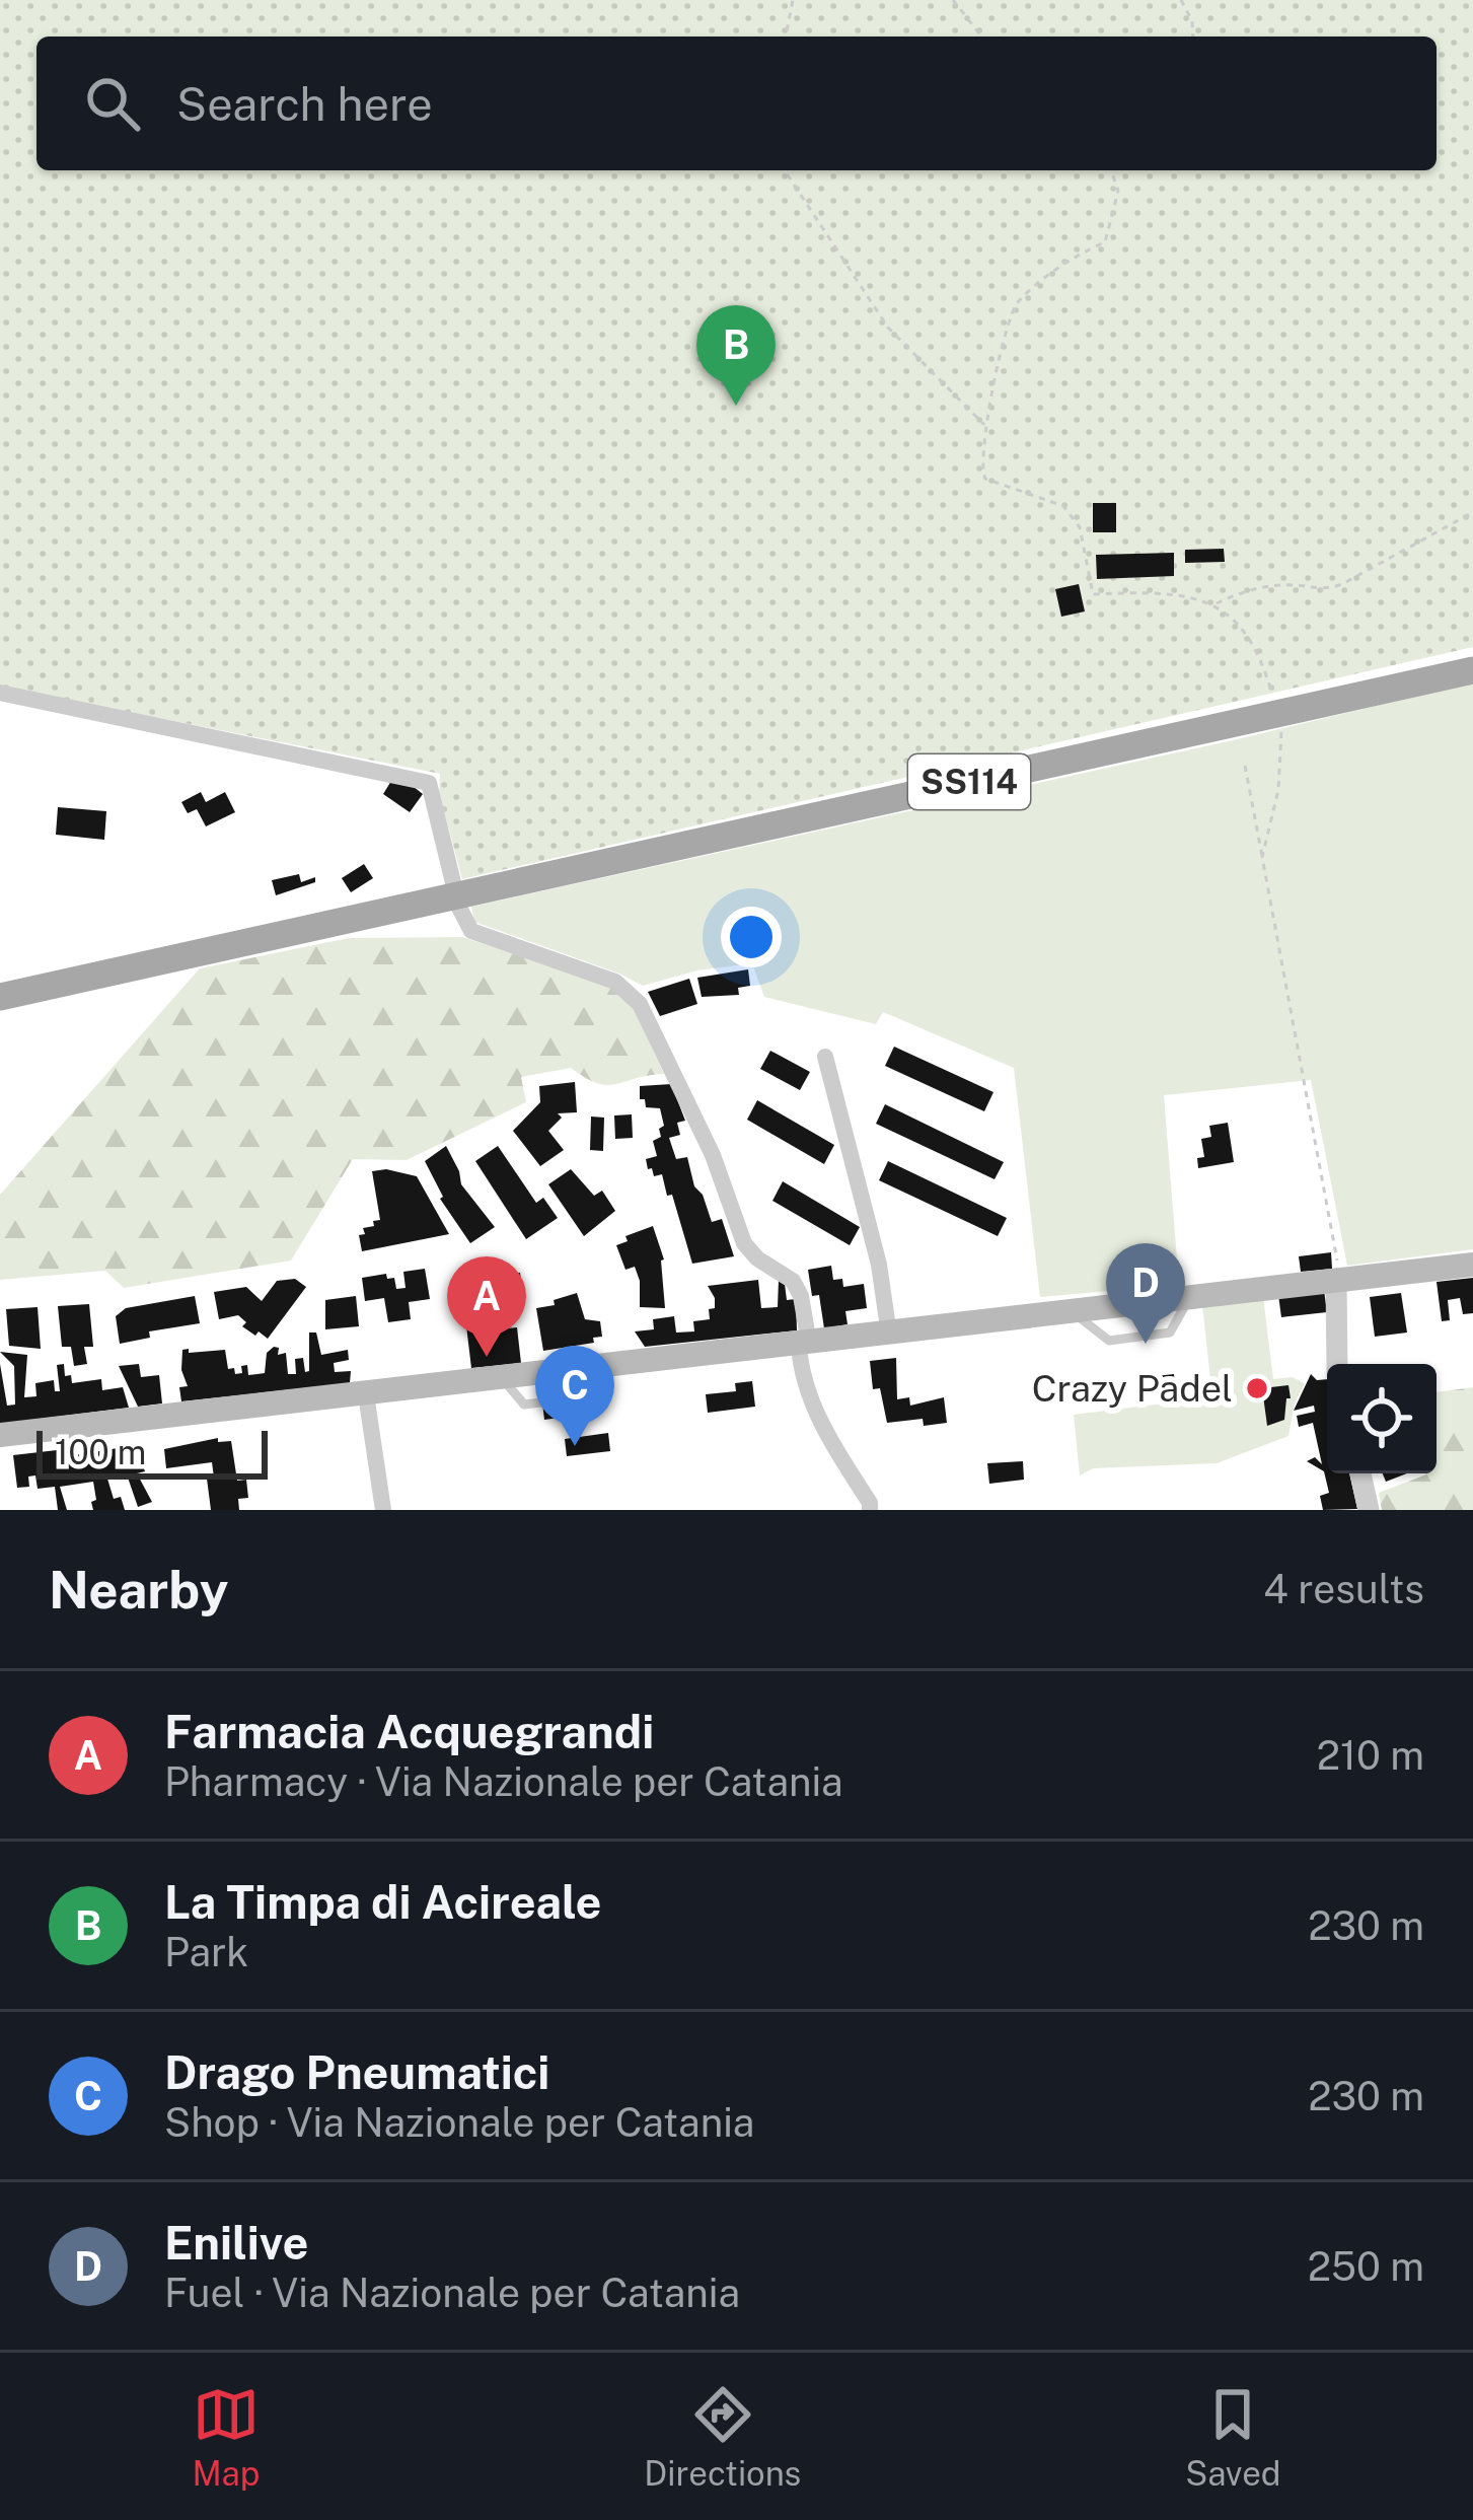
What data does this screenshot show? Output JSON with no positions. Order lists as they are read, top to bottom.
{
  "streets": {
    "main road": ["SS114"]
  },
  "places": ["Crazy Padel"],
  "scale_bar": "100 m",
  "page": {
    "search": "Search here",
    "pins": [
      "B",
      "D",
      "A",
      "C"
    ],
    "scale": "100 m",
    "heading": ["Nearby", "4 results"],
    "list": [
      {
        "mark": "A",
        "name": "Farmacia Acquegrandi",
        "note": "Pharmacy · Via Nazionale per Catania",
        "value": "210 m"
      },
      {
        "mark": "B",
        "name": "La Timpa di Acireale",
        "note": "Park",
        "value": "230 m"
      },
      {
        "mark": "C",
        "name": "Drago Pneumatici",
        "note": "Shop · Via Nazionale per Catania",
        "value": "230 m"
      },
      {
        "mark": "D",
        "name": "Enilive",
        "note": "Fuel · Via Nazionale per Catania",
        "value": "250 m"
      }
    ],
    "nav": ["Map", "Directions", "Saved"]
  }
}
